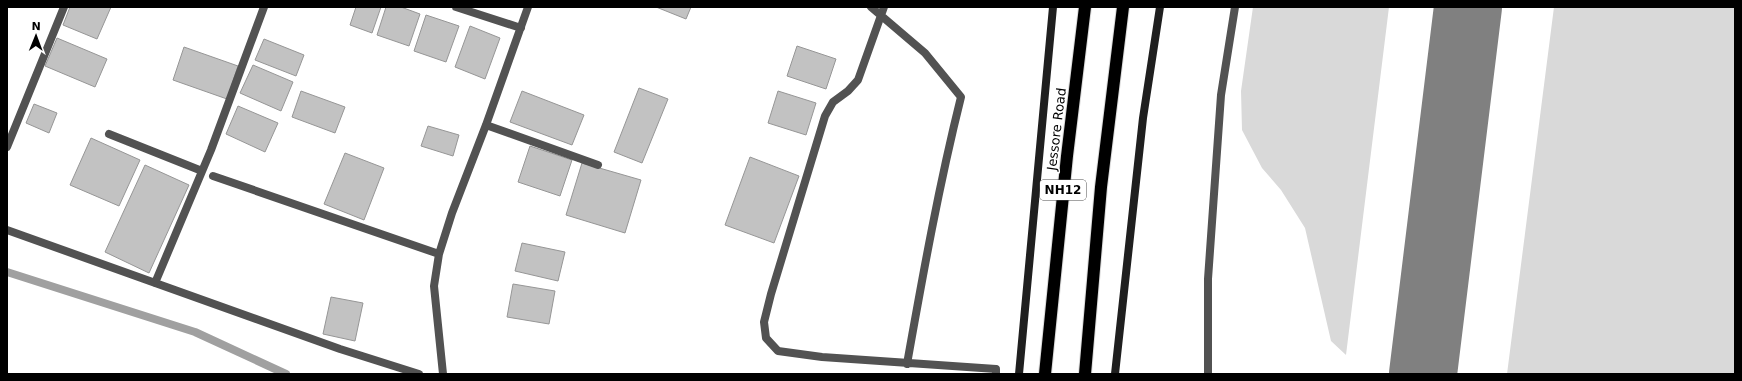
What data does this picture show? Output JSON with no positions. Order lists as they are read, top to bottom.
{
  "streets": {
    "highway": ["Jessore Road", "NH12"]
  },
  "north": "top"
}
